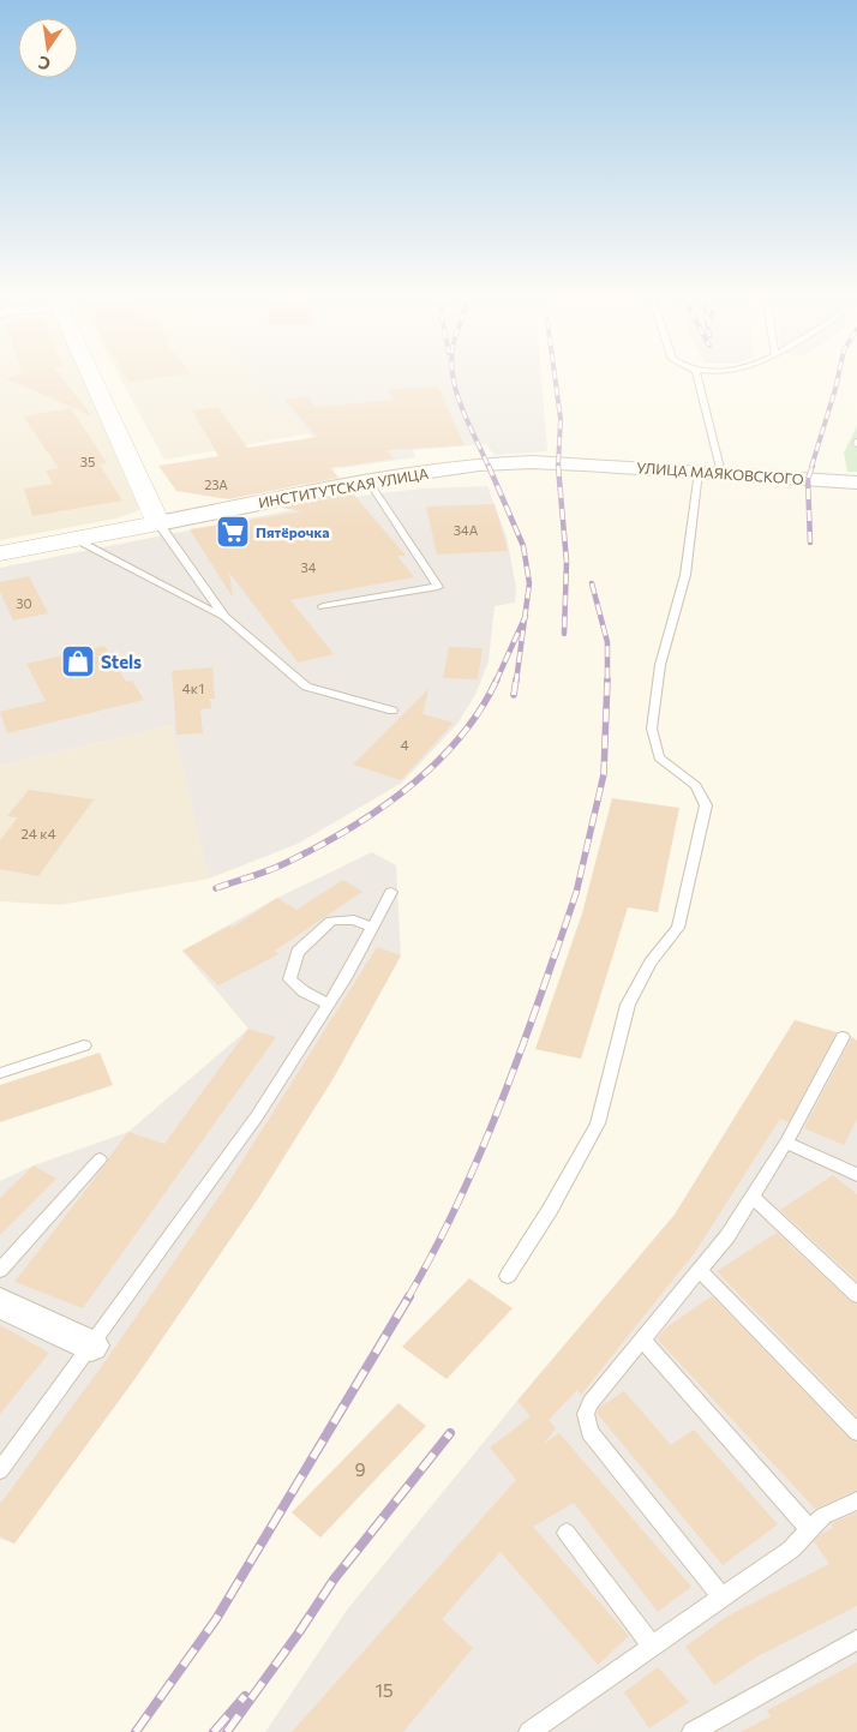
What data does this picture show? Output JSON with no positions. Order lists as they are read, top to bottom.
{
  "streets": {
    "main road": ["ИНСТИТУТСКАЯ УЛИЦА"],
    "street": ["УЛИЦА МАЯКОВСКОГО"]
  },
  "crossings": [
    ["УЛИЦА МАЯКОВСКОГО", "ИНСТИТУТСКАЯ УЛИЦА"]
  ],
  "places": {
    "supermarket": ["Пятёрочка"],
    "shop": ["Stels"]
  },
  "house_numbers": [
    "35",
    "23А",
    "34А",
    "34",
    "30",
    "4к1",
    "4",
    "24 к4",
    "9",
    "15"
  ],
  "north": "bottom"
}
